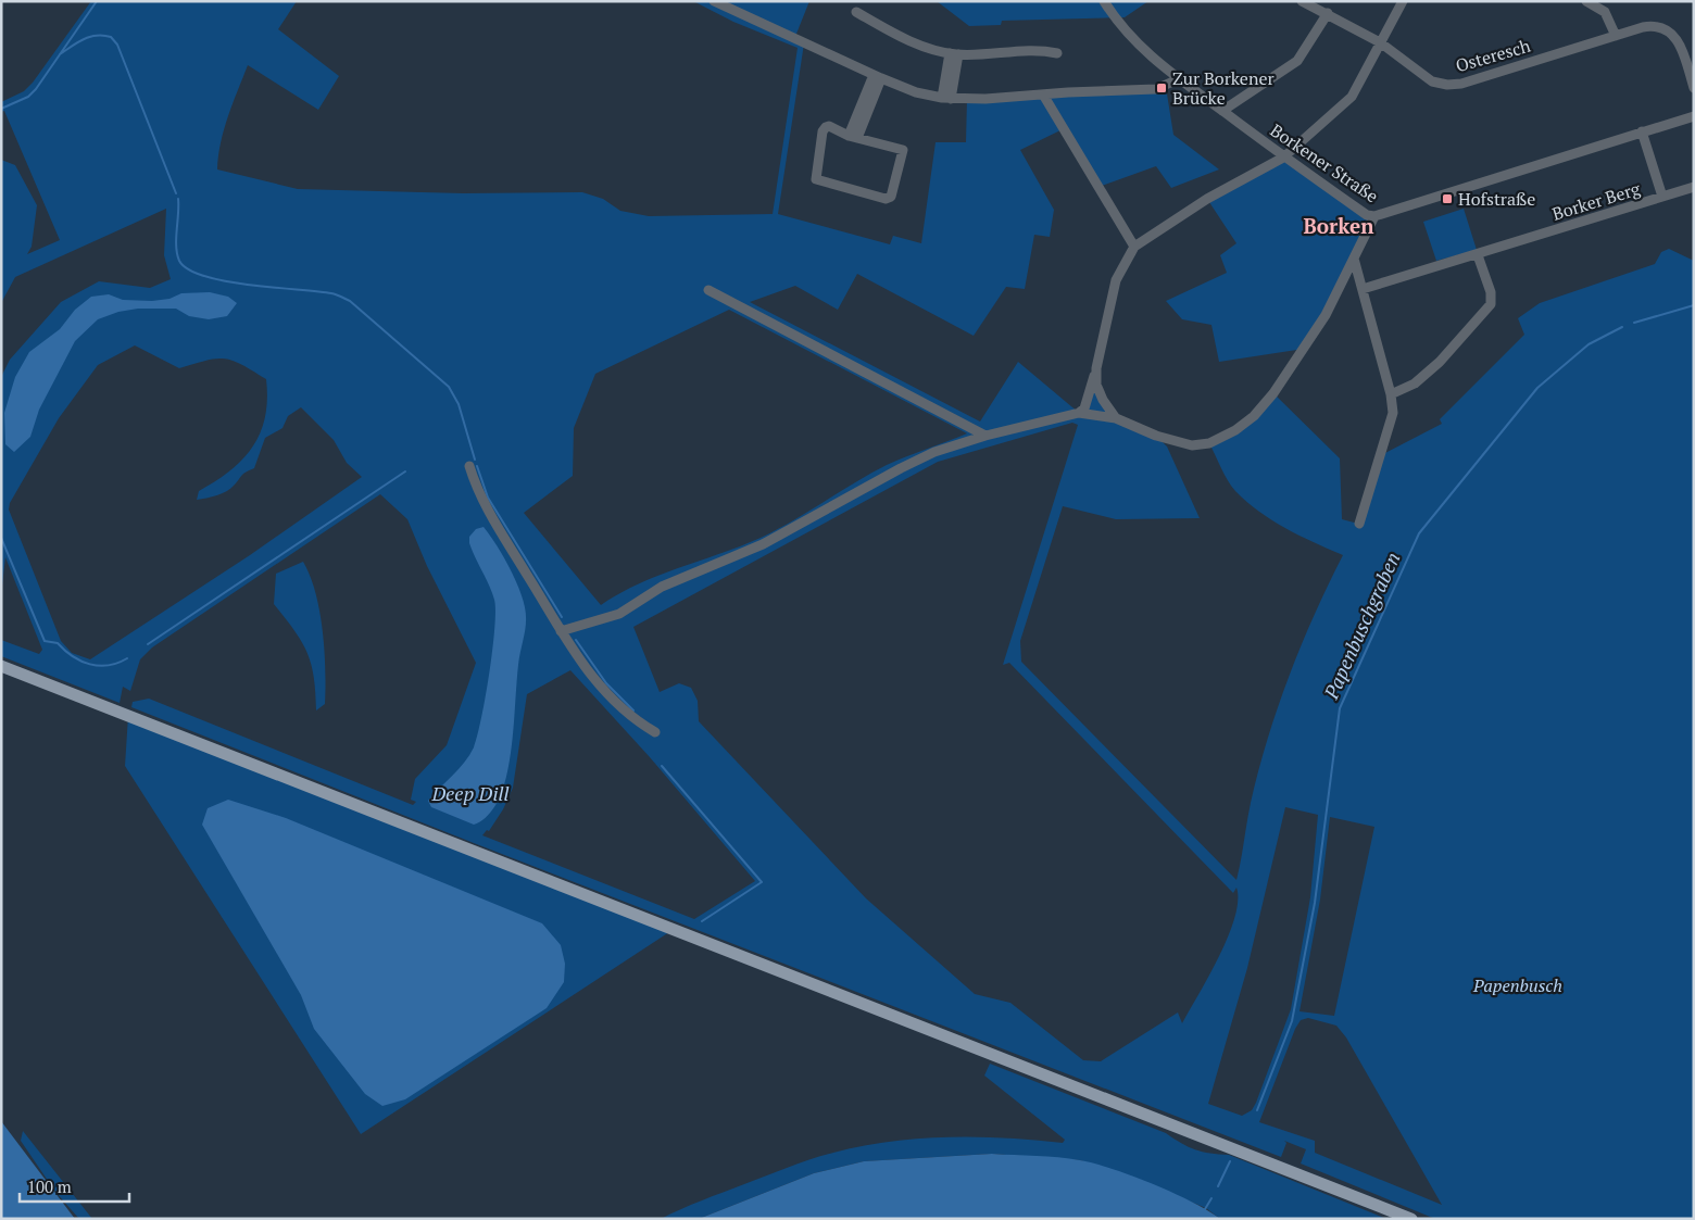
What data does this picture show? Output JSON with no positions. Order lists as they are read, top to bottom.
{
  "streets": {
    "street": ["Osteresch", "Borkener Straße", "Borker Berg"]
  },
  "crossings": [
    ["Borkener Straße", "Borker Berg"]
  ],
  "districts": ["Borken"],
  "water": ["Papenbuschgraben", "Deep Dill"],
  "parks": ["Papenbusch"],
  "places": {
    "transit": ["Zur Borkener Brücke", "Hofstraße"]
  },
  "scale_bar": "100 m"
}
